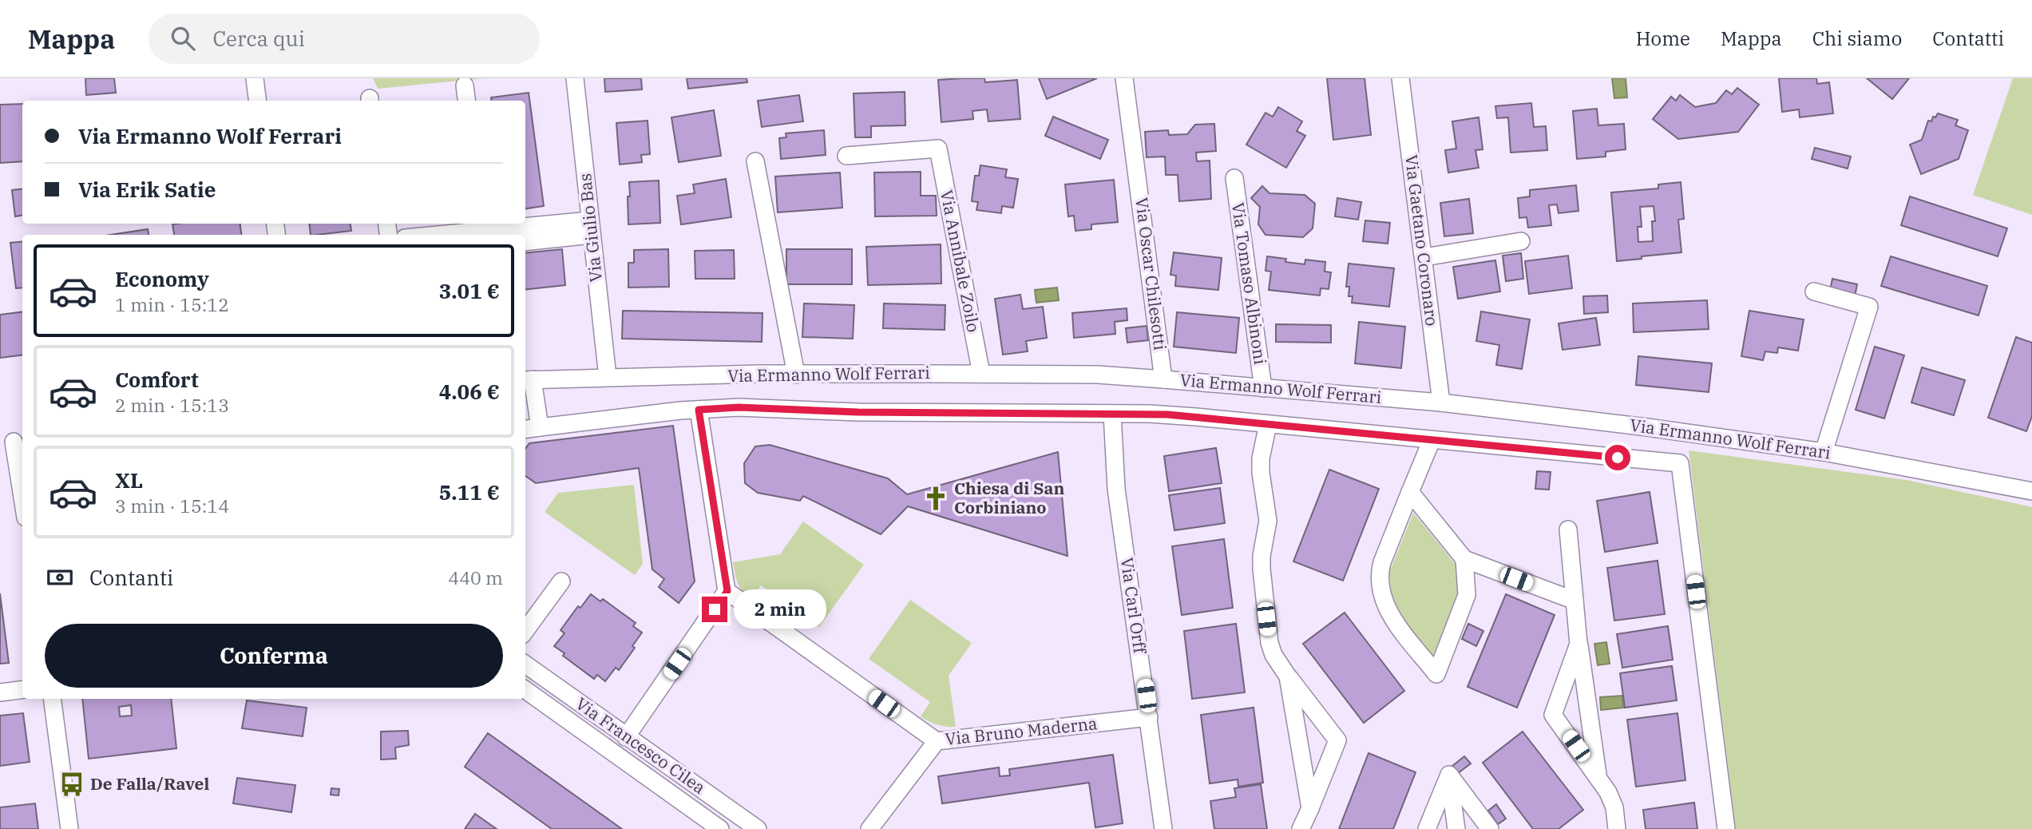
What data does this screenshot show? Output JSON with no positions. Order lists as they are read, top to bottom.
{
  "streets": {
    "street": [
      "Via Giulio Bas",
      "Via Gaetano Coronaro",
      "Via Annibale Zoilo",
      "Via Oscar Chilesotti",
      "Via Tomaso Albinoni",
      "Via Ermanno Wolf Ferrari",
      "Via Carl Orff",
      "Via Bruno Maderna",
      "Via Francesco Cilea"
    ]
  },
  "crossings": [
    ["Via Giulio Bas", "Via Ermanno Wolf Ferrari"],
    ["Via Gaetano Coronaro", "Via Ermanno Wolf Ferrari"],
    ["Via Annibale Zoilo", "Via Ermanno Wolf Ferrari"],
    ["Via Oscar Chilesotti", "Via Ermanno Wolf Ferrari"],
    ["Via Tomaso Albinoni", "Via Ermanno Wolf Ferrari"],
    ["Via Ermanno Wolf Ferrari", "Via Carl Orff"],
    ["Via Carl Orff", "Via Bruno Maderna"]
  ],
  "places": {
    "church": ["Chiesa di San Corbiniano"],
    "bus stop": ["De Falla/Ravel"]
  },
  "page": {
    "header": "Mappa",
    "search": "Cerca qui",
    "nav": [
      "Home",
      "Mappa",
      "Chi siamo",
      "Contatti"
    ],
    "banner": ["Via Ermanno Wolf Ferrari", "Via Erik Satie"],
    "list": [
      {
        "name": "Economy",
        "note": "1 min · 15:12",
        "value": "3.01 €"
      },
      {
        "name": "Comfort",
        "note": "2 min · 15:13",
        "value": "4.06 €"
      },
      {
        "name": "XL",
        "note": "3 min · 15:14",
        "value": "5.11 €"
      }
    ],
    "pay": ["Contanti", "440 m"],
    "bubble": "2 min",
    "buttons": "Conferma"
  }
}
